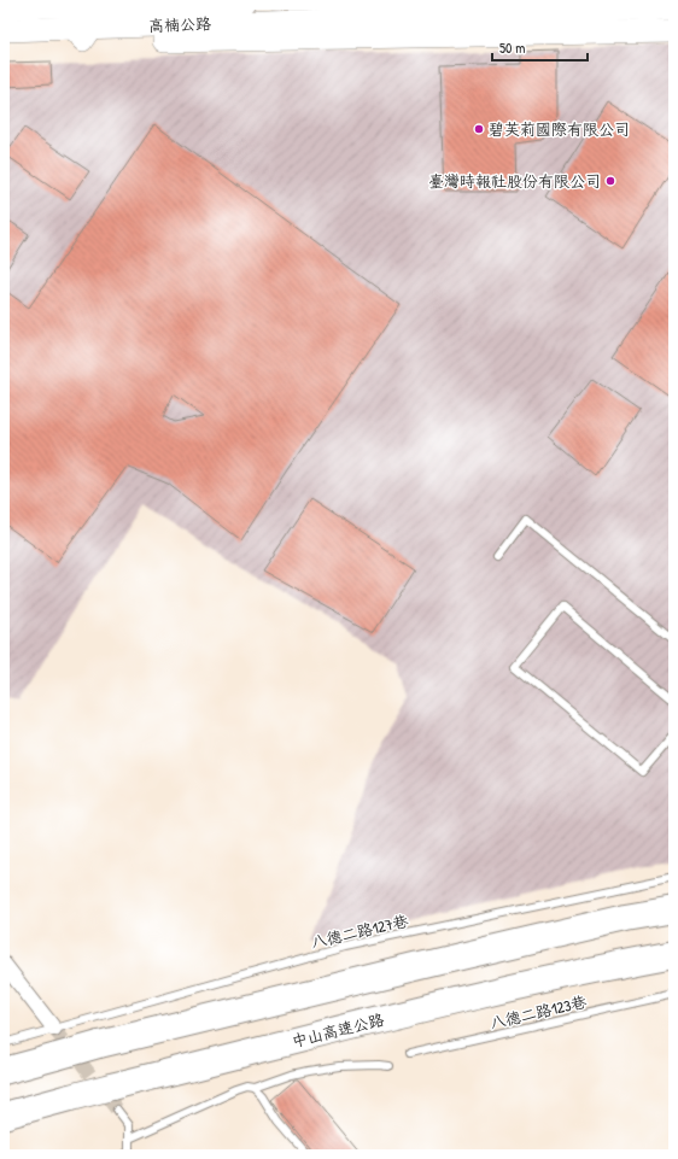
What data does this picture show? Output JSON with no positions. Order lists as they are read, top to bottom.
{
  "streets": {
    "highway": ["中山高速公路"],
    "main road": ["高楠公路"],
    "lane": ["八德二路127巷", "八德二路123巷"]
  },
  "places": ["碧芙莉國際有限公司", "臺灣時報社股份有限公司"],
  "scale_bar": "50 m"
}
